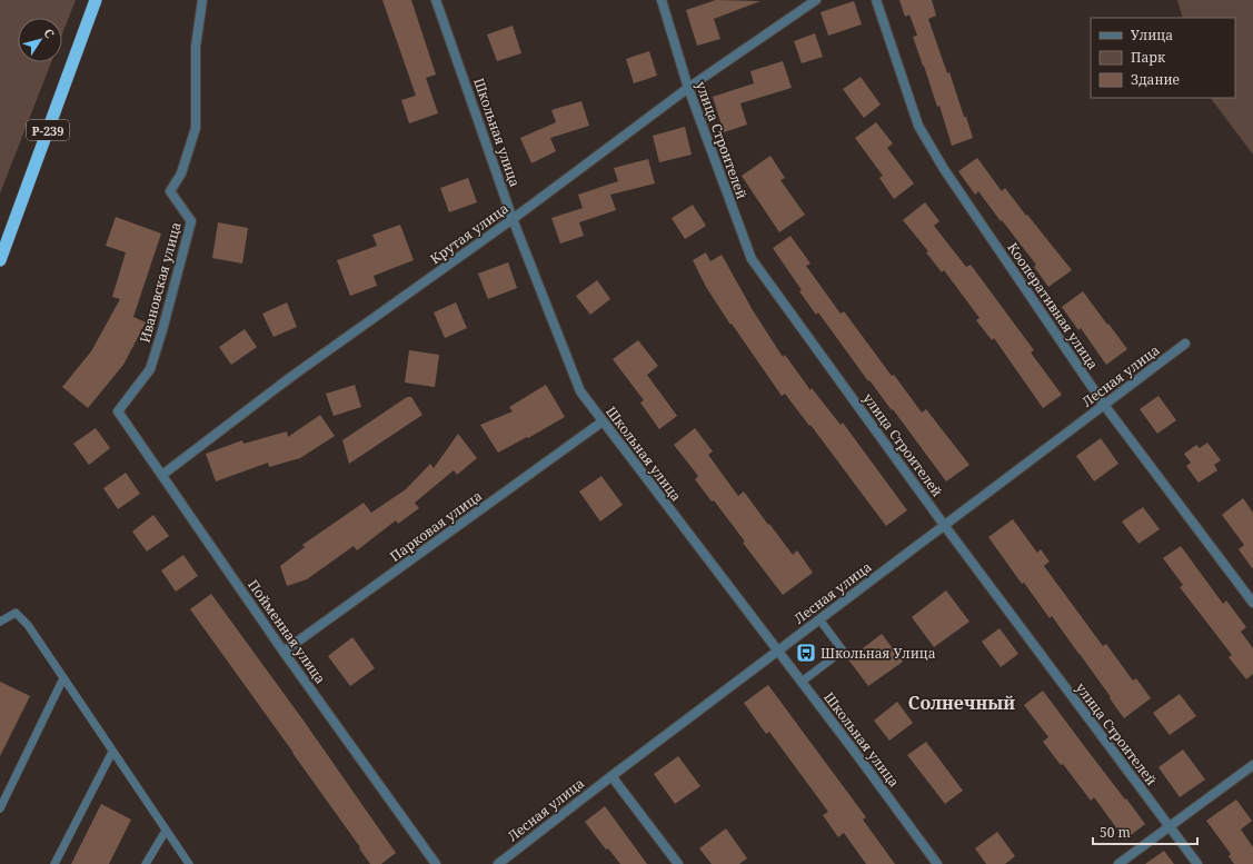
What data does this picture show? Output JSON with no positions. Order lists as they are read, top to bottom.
{
  "streets": {
    "highway": ["Р-239"],
    "street": [
      "Школьная улица",
      "улица Строителей",
      "Крутая улица",
      "Ивановская улица",
      "Кооперативная улица",
      "Лесная улица",
      "Парковая улица",
      "Пойменная улица"
    ]
  },
  "crossings": [
    ["Школьная улица", "Крутая улица"],
    ["Школьная улица", "Лесная улица"],
    ["Школьная улица", "Парковая улица"],
    ["улица Строителей", "Крутая улица"],
    ["улица Строителей", "Лесная улица"],
    ["Крутая улица", "Пойменная улица"],
    ["Ивановская улица", "Пойменная улица"],
    ["Кооперативная улица", "Лесная улица"],
    ["Парковая улица", "Пойменная улица"]
  ],
  "districts": ["Солнечный"],
  "places": {
    "bus stop": ["Школьная Улица"]
  },
  "legend": ["Улица", "Парк", "Здание"],
  "scale_bar": "50 m",
  "north": "top right"
}
